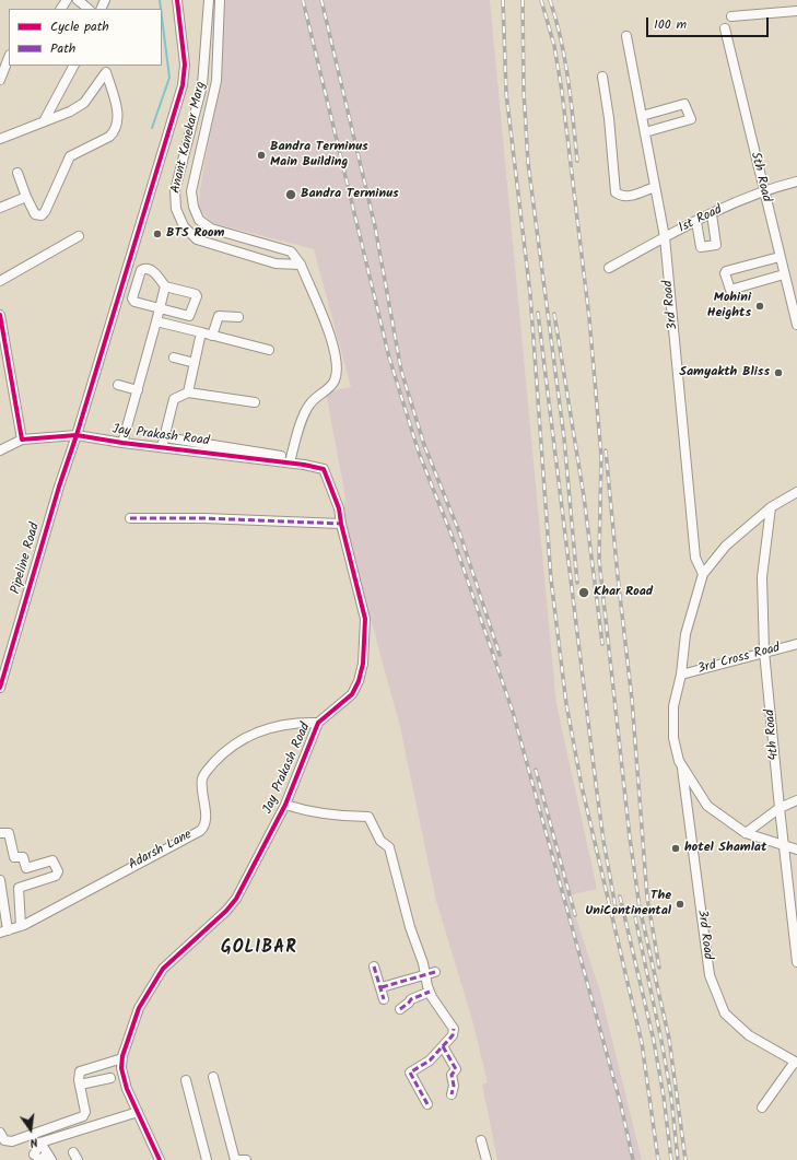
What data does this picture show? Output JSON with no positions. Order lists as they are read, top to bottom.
{
  "streets": {
    "street": [
      "Anant Kanekar Marg",
      "5th Road",
      "1st Road",
      "3rd Road",
      "Jay Prakash Road",
      "Pipeline Road",
      "3rd Cross Road",
      "4th Road",
      "Adarsh Lane"
    ]
  },
  "crossings": [
    ["Anant Kanekar Marg", "Jay Prakash Road"],
    ["5th Road", "1st Road"],
    ["1st Road", "3rd Road"],
    ["Jay Prakash Road", "Pipeline Road"],
    ["Jay Prakash Road", "Adarsh Lane"],
    ["3rd Cross Road", "4th Road"]
  ],
  "districts": ["GOLIBAR"],
  "places": [
    "Bandra Terminus Main Building",
    "Bandra Terminus",
    "BTS Room",
    "Mohini Heights",
    "Samyakth Bliss",
    "Khar Road",
    "hotel Shamlat",
    "The UniContinental"
  ],
  "legend": ["Cycle path", "Path"],
  "scale_bar": "100 m",
  "north": "bottom"
}
